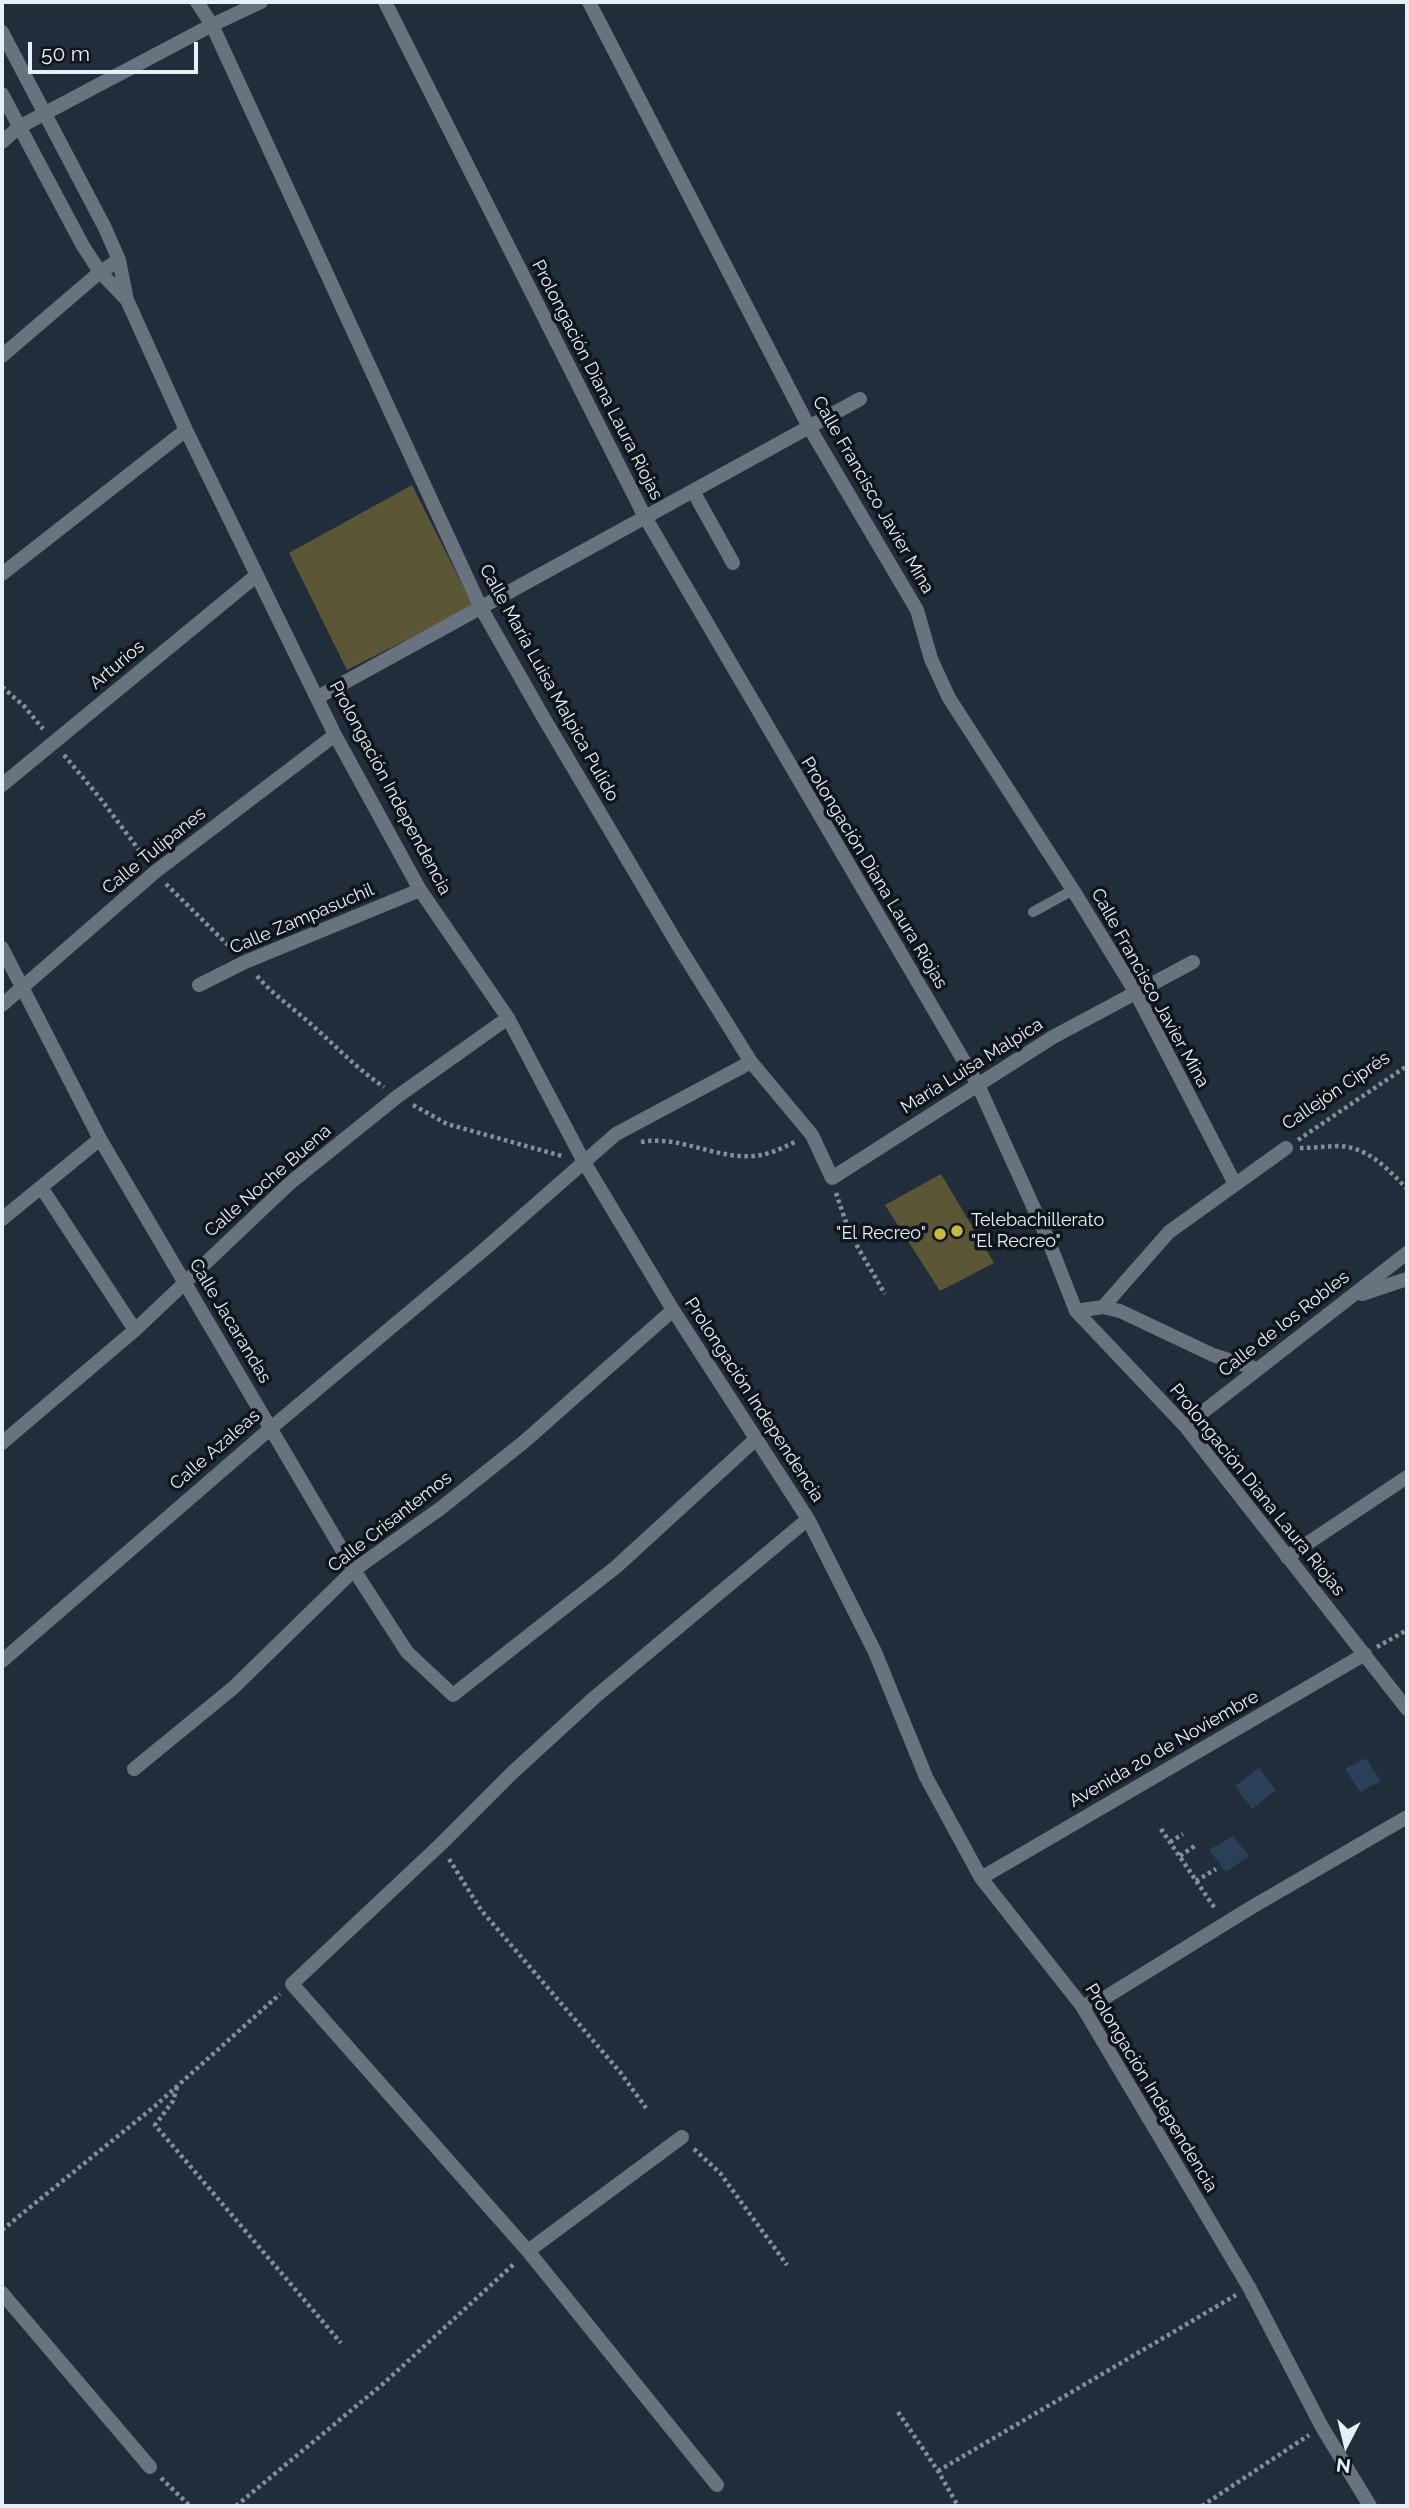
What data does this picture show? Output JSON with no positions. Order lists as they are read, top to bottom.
{
  "streets": {
    "street": [
      "Prolongación Diana Laura Riojas",
      "Calle Francisco Javier Mina",
      "Arturios",
      "Calle María Luisa Malpica Pulido",
      "Prolongación Independencia",
      "Calle Tulipanes",
      "Calle Zampasuchil",
      "María Luisa Malpica",
      "Calle Noche Buena",
      "Calle Jacarandas",
      "Calle de los Robles",
      "Calle Azaleas",
      "Calle Crisantemos",
      "Avenida 20 de Noviembre"
    ],
    "path": ["Callejón Ciprés"]
  },
  "crossings": [
    ["Prolongación Diana Laura Riojas", "María Luisa Malpica"],
    ["Prolongación Diana Laura Riojas", "Calle de los Robles"],
    ["Prolongación Diana Laura Riojas", "Avenida 20 de Noviembre"],
    ["Calle Francisco Javier Mina", "María Luisa Malpica"],
    ["Arturios", "Prolongación Independencia"],
    ["Calle María Luisa Malpica Pulido", "María Luisa Malpica"],
    ["Calle María Luisa Malpica Pulido", "Calle Azaleas"],
    ["Prolongación Independencia", "Calle Tulipanes"],
    ["Prolongación Independencia", "Calle Zampasuchil"],
    ["Prolongación Independencia", "Calle Noche Buena"],
    ["Prolongación Independencia", "Calle Jacarandas"],
    ["Prolongación Independencia", "Calle Azaleas"],
    ["Prolongación Independencia", "Calle Crisantemos"],
    ["Prolongación Independencia", "Avenida 20 de Noviembre"],
    ["Calle Tulipanes", "Calle Jacarandas"],
    ["Calle Noche Buena", "Calle Jacarandas"],
    ["Calle Jacarandas", "Calle Azaleas"],
    ["Calle Jacarandas", "Calle Crisantemos"]
  ],
  "places": ["Telebachillerato \"El Recreo\"", "\"El Recreo\""],
  "scale_bar": "50 m",
  "north": "bottom"
}
